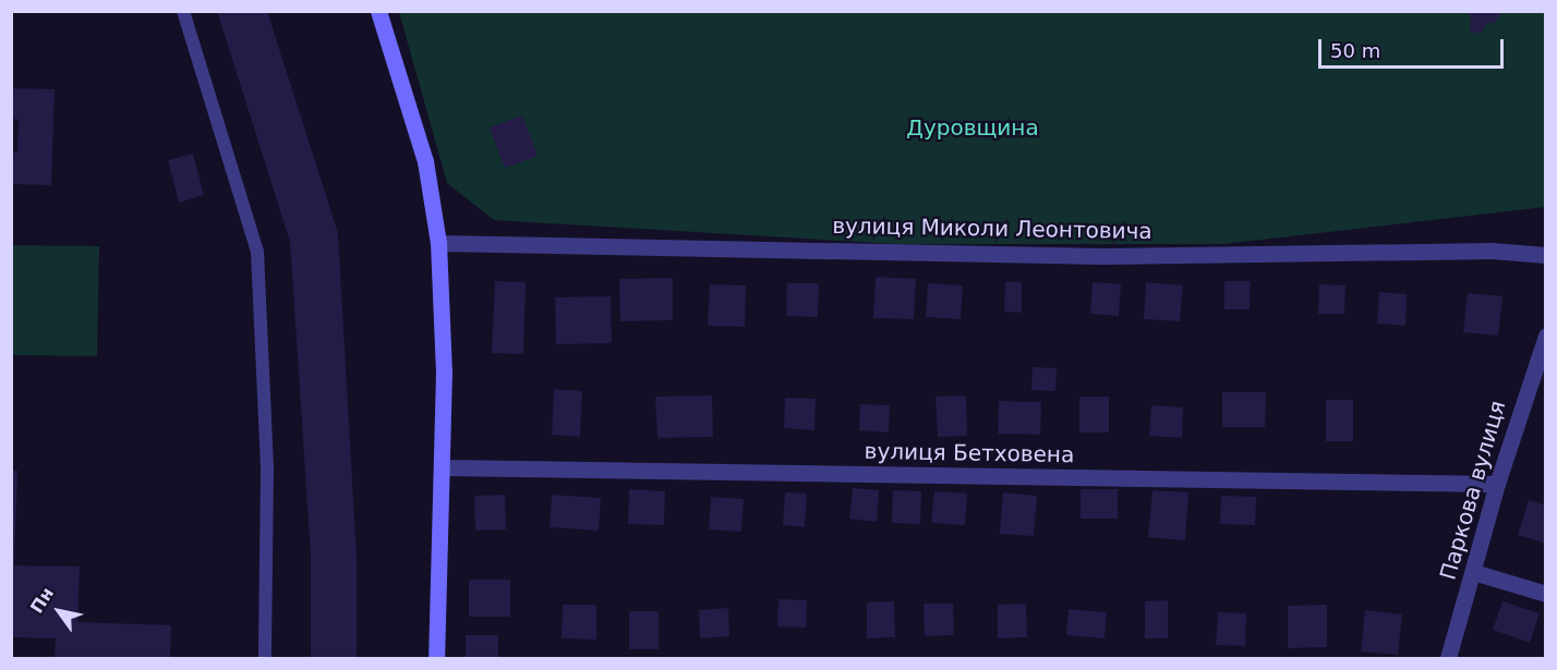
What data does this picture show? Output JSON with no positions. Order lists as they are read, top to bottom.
{
  "streets": {
    "street": ["вулиця Миколи Леонтовича", "вулиця Бетховена", "Паркова вулиця"]
  },
  "crossings": [
    ["вулиця Бетховена", "Паркова вулиця"]
  ],
  "parks": ["Дуровщина"],
  "scale_bar": "50 m",
  "north": "top left"
}
